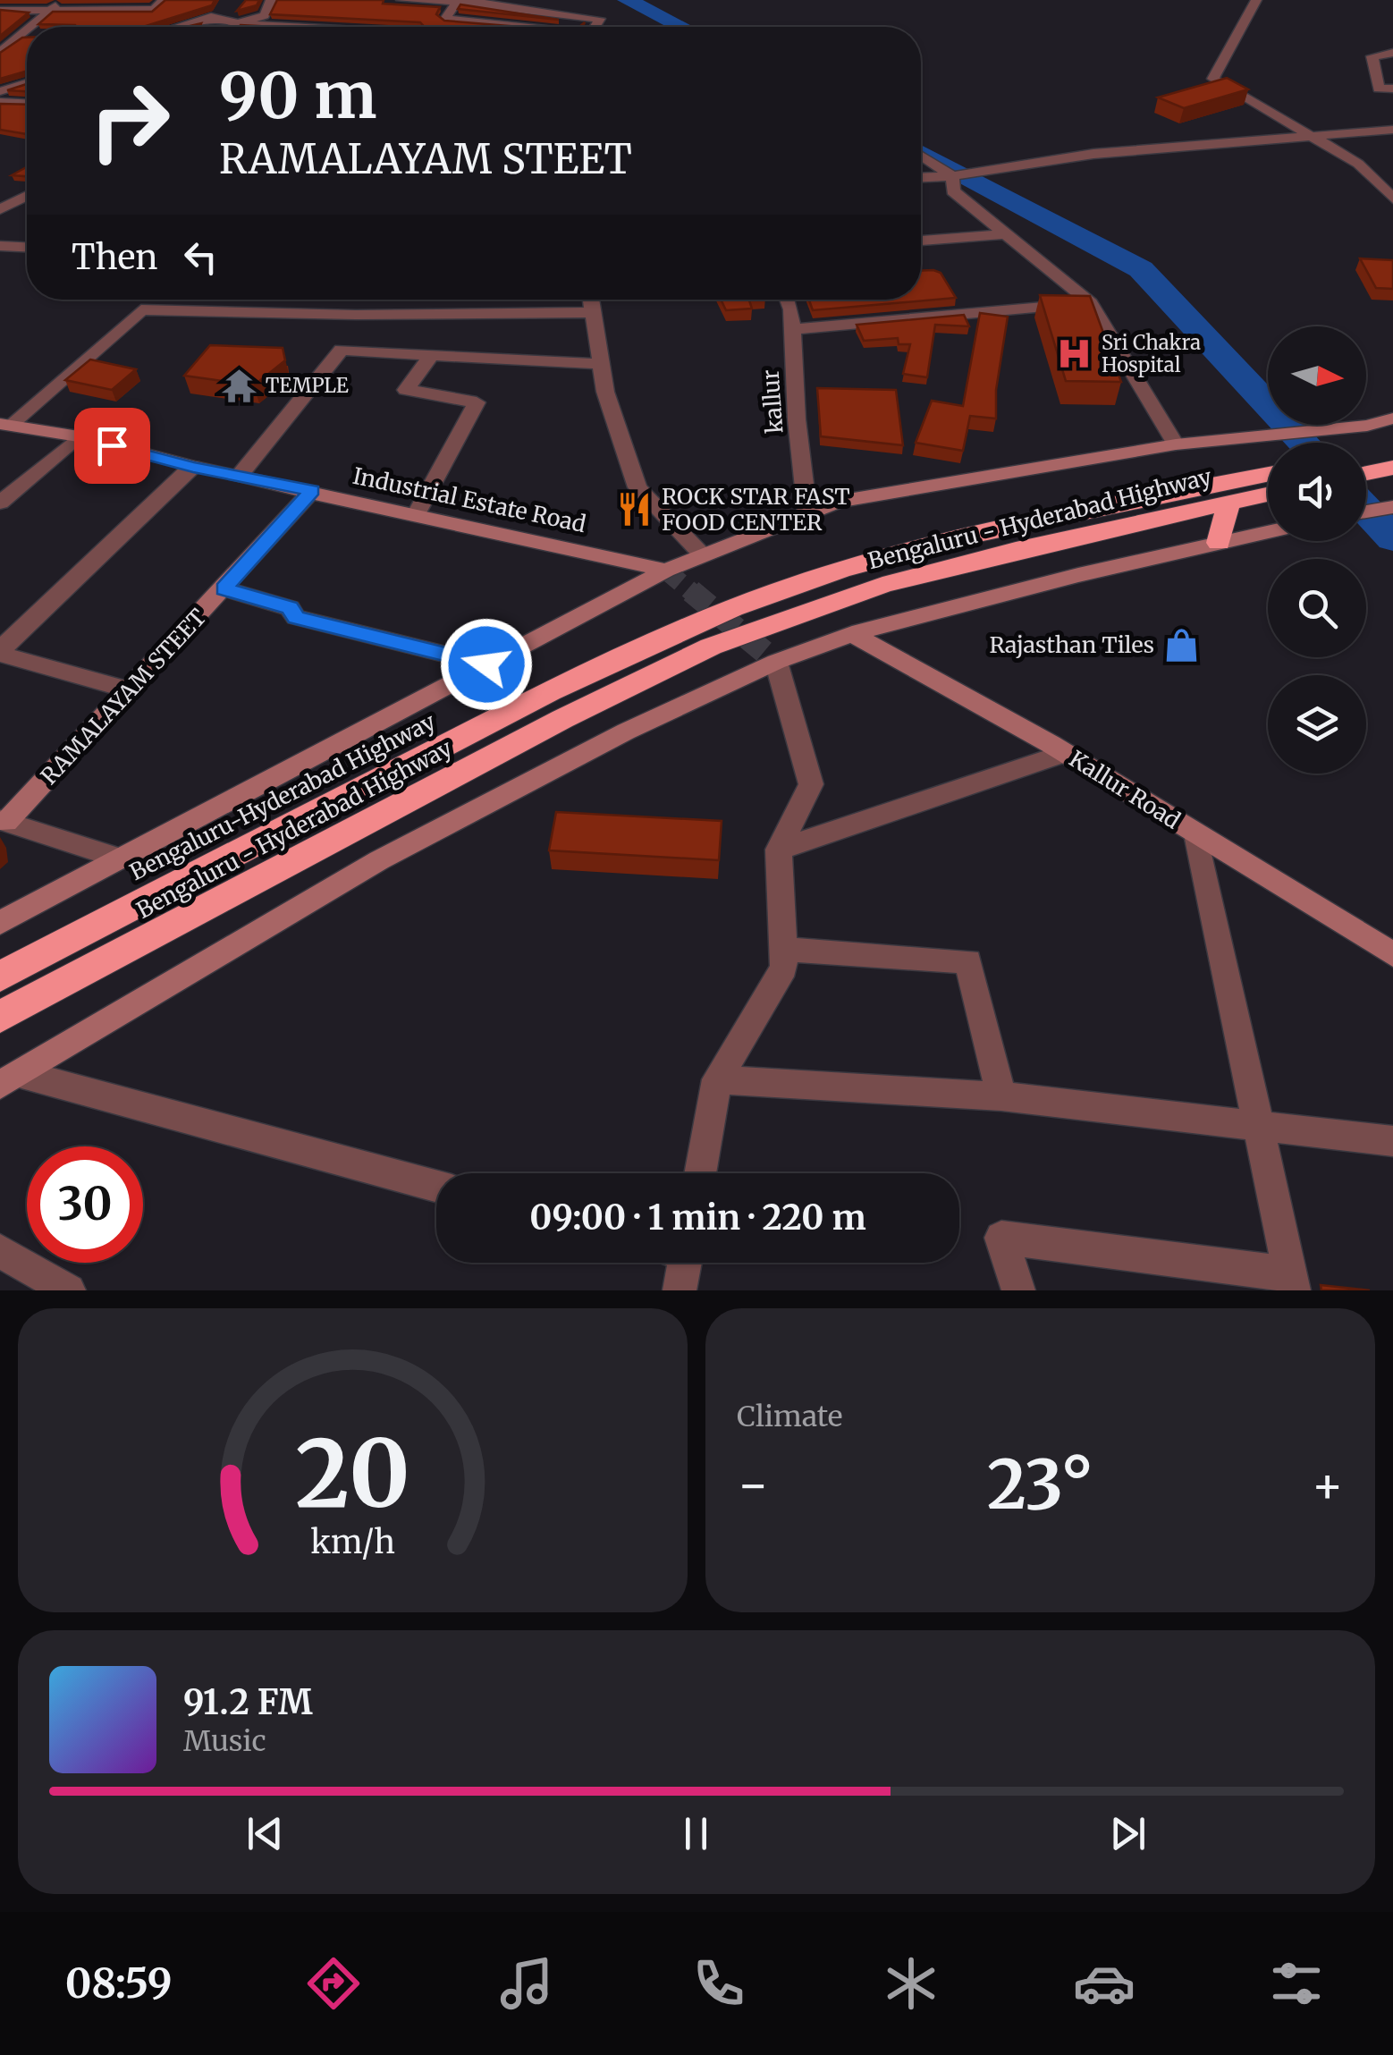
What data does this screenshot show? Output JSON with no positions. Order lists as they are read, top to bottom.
{
  "streets": {
    "highway": ["Bengaluru - Hyderabad Highway", "Bengaluru-Hyderabad Highway"],
    "street": [
      "kallur",
      "Industrial Estate Road",
      "RAMALAYAM STEET",
      "Kallur Road"
    ]
  },
  "crossings": [
    ["Industrial Estate Road", "RAMALAYAM STEET"]
  ],
  "places": {
    "hospital": ["Sri Chakra Hospital"],
    "temple": ["TEMPLE"],
    "restaurant": ["ROCK STAR FAST FOOD CENTER"],
    "shop": ["Rajasthan Tiles"]
  },
  "north": "right",
  "page": {
    "turn": ["90 m", "RAMALAYAM STEET"],
    "then": "Then",
    "limit": "30",
    "trip": "09:00 · 1 min · 220 m",
    "tile": "Climate",
    "heat": ["−", "23°", "+"],
    "song": ["91.2 FM", "Music"],
    "tabs": "08:59",
    "gauge": ["20", "km/h"]
  }
}
